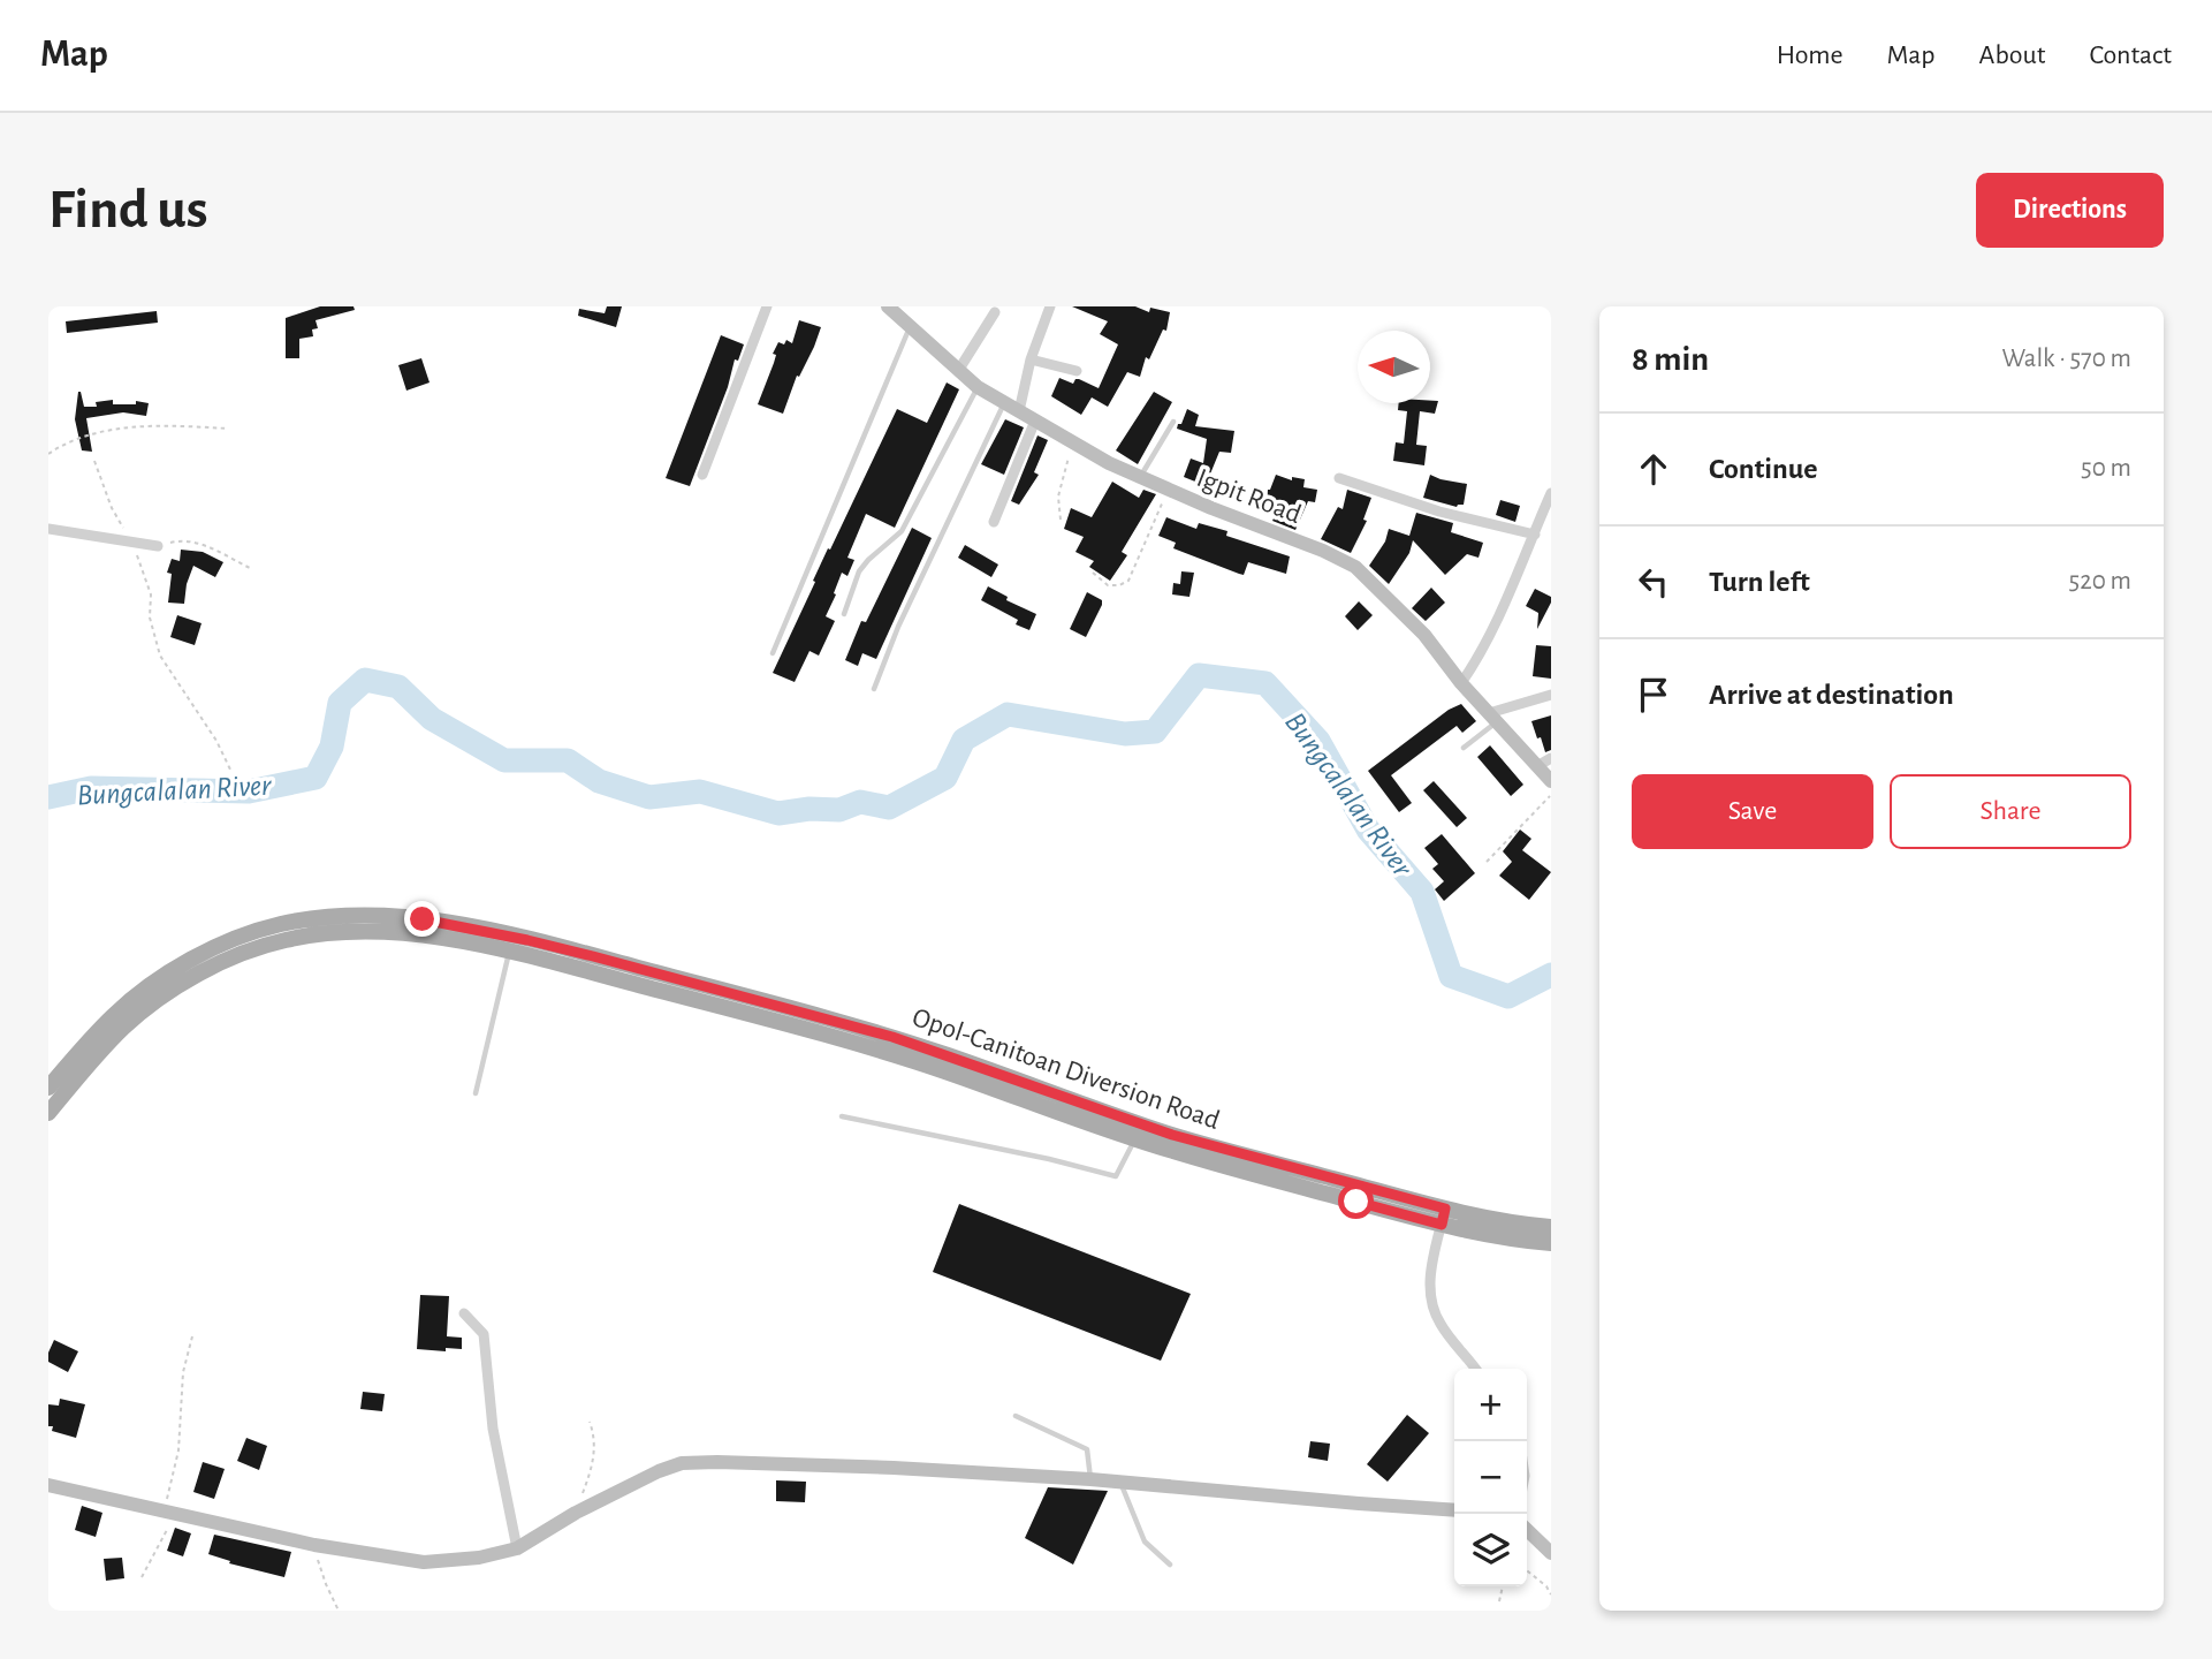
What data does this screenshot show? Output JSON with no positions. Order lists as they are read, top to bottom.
{
  "streets": {
    "main road": ["Opol-Canitoan Diversion Road"],
    "street": ["Igpit Road"]
  },
  "water": ["Bungcalalan River"],
  "north": "left",
  "page": {
    "header": "Map",
    "nav": [
      "Home",
      "Map",
      "About",
      "Contact"
    ],
    "buttons": [
      "Directions",
      ["Save", "Share"]
    ],
    "title": "Find us",
    "heading": ["8 min", "Walk · 570 m"],
    "list": [
      ["Continue", "50 m"],
      ["Turn left", "520 m"],
      "Arrive at destination"
    ],
    "map_buttons": ["+", "−"]
  }
}
